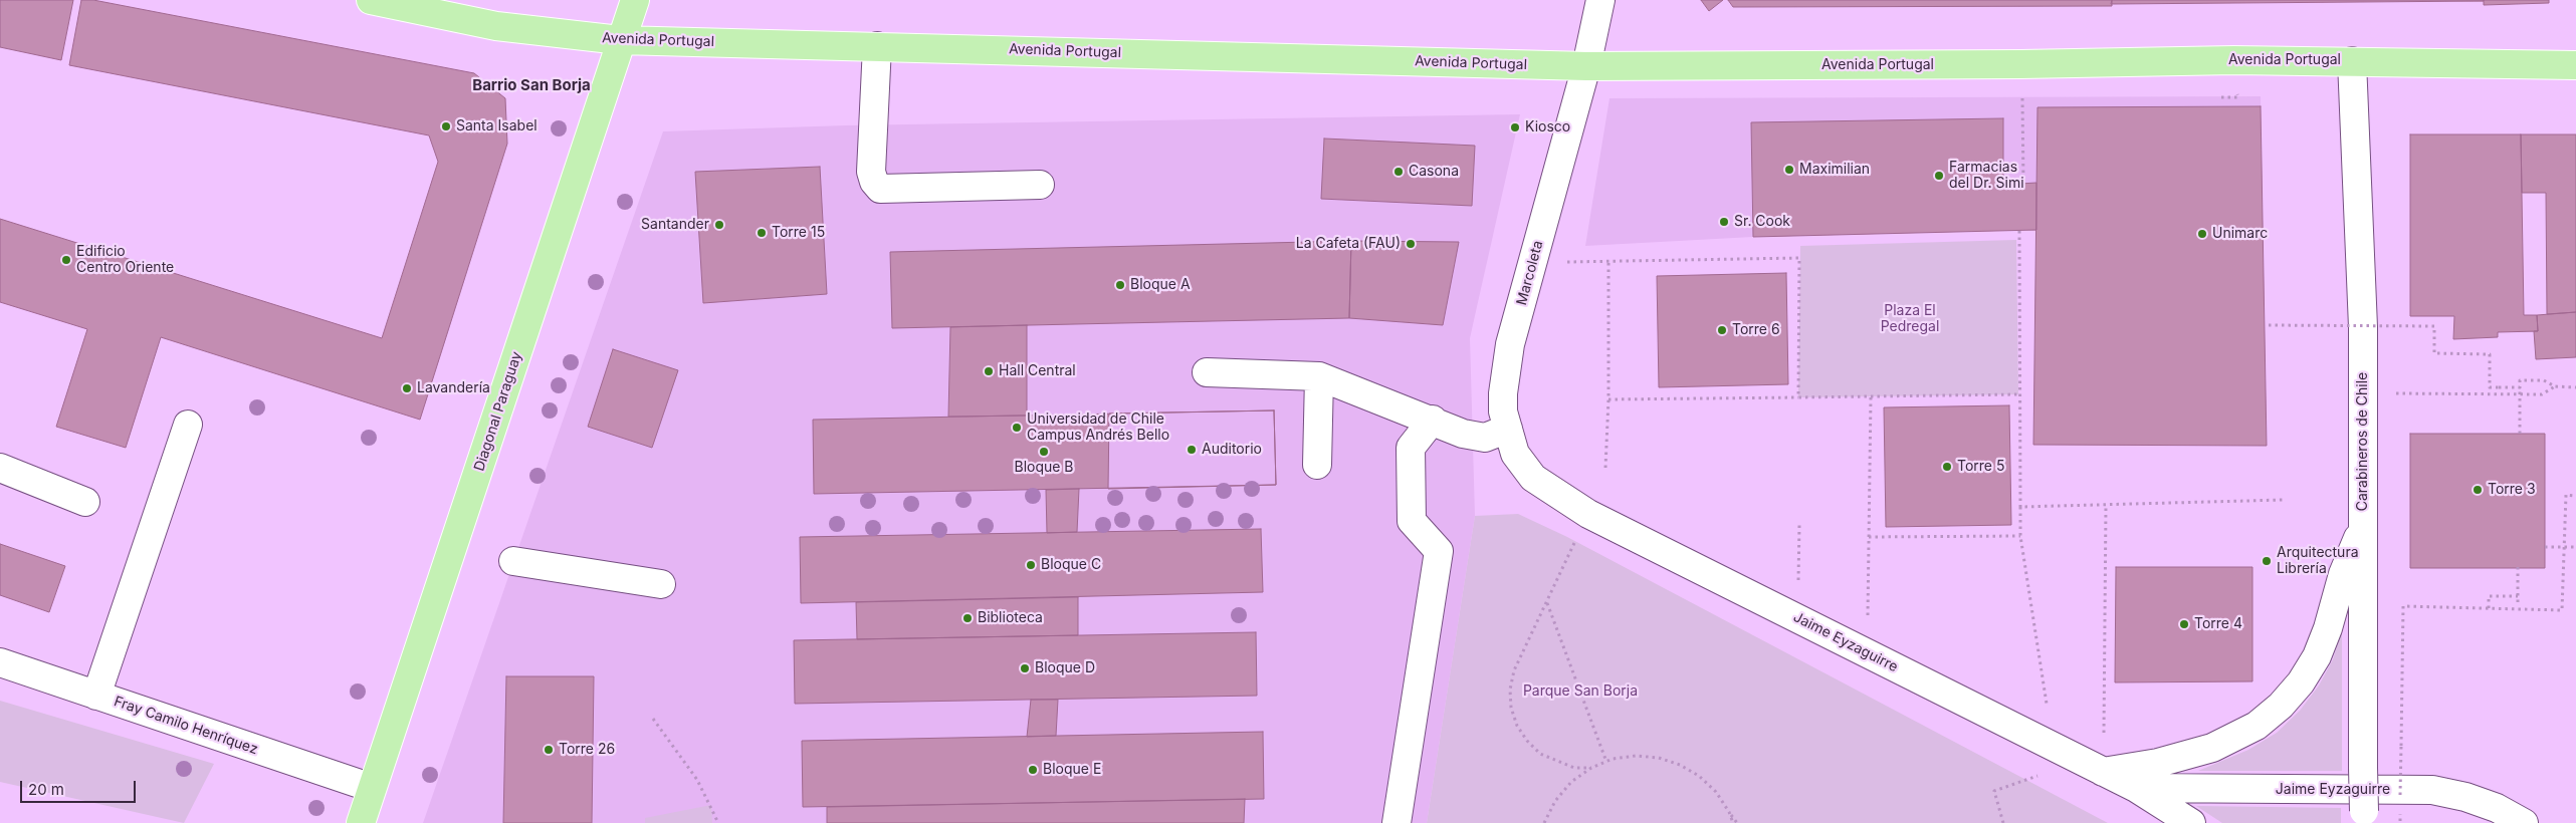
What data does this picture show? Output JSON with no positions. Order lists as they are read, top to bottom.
{
  "streets": {
    "main road": ["Avenida Portugal", "Diagonal Paraguay"],
    "street": [
      "Marcoleta",
      "Carabineros de Chile",
      "Jaime Eyzaguirre",
      "Fray Camilo Henríquez"
    ]
  },
  "crossings": [
    ["Avenida Portugal", "Marcoleta"],
    ["Avenida Portugal", "Diagonal Paraguay"],
    ["Avenida Portugal", "Carabineros de Chile"],
    ["Marcoleta", "Jaime Eyzaguirre"],
    ["Diagonal Paraguay", "Fray Camilo Henríquez"]
  ],
  "districts": ["Barrio San Borja"],
  "parks": ["Plaza El Pedregal", "Parque San Borja"],
  "places": [
    "Santa Isabel",
    "Kiosco",
    "Maximilian",
    "Casona",
    "Farmacias del Dr. Simi",
    "Sr. Cook",
    "Santander",
    "Torre 15",
    "Unimarc",
    "La Cafeta (FAU)",
    "Edificio Centro Oriente",
    "Bloque A",
    "Torre 6",
    "Hall Central",
    "Lavandería",
    "Universidad de Chile Campus Andrés Bello",
    "Auditorio",
    "Bloque B",
    "Torre 5",
    "Torre 3",
    "Arquitectura Librería",
    "Bloque C",
    "Biblioteca",
    "Torre 4",
    "Bloque D",
    "Torre 26",
    "Bloque E"
  ],
  "scale_bar": "20 m"
}
